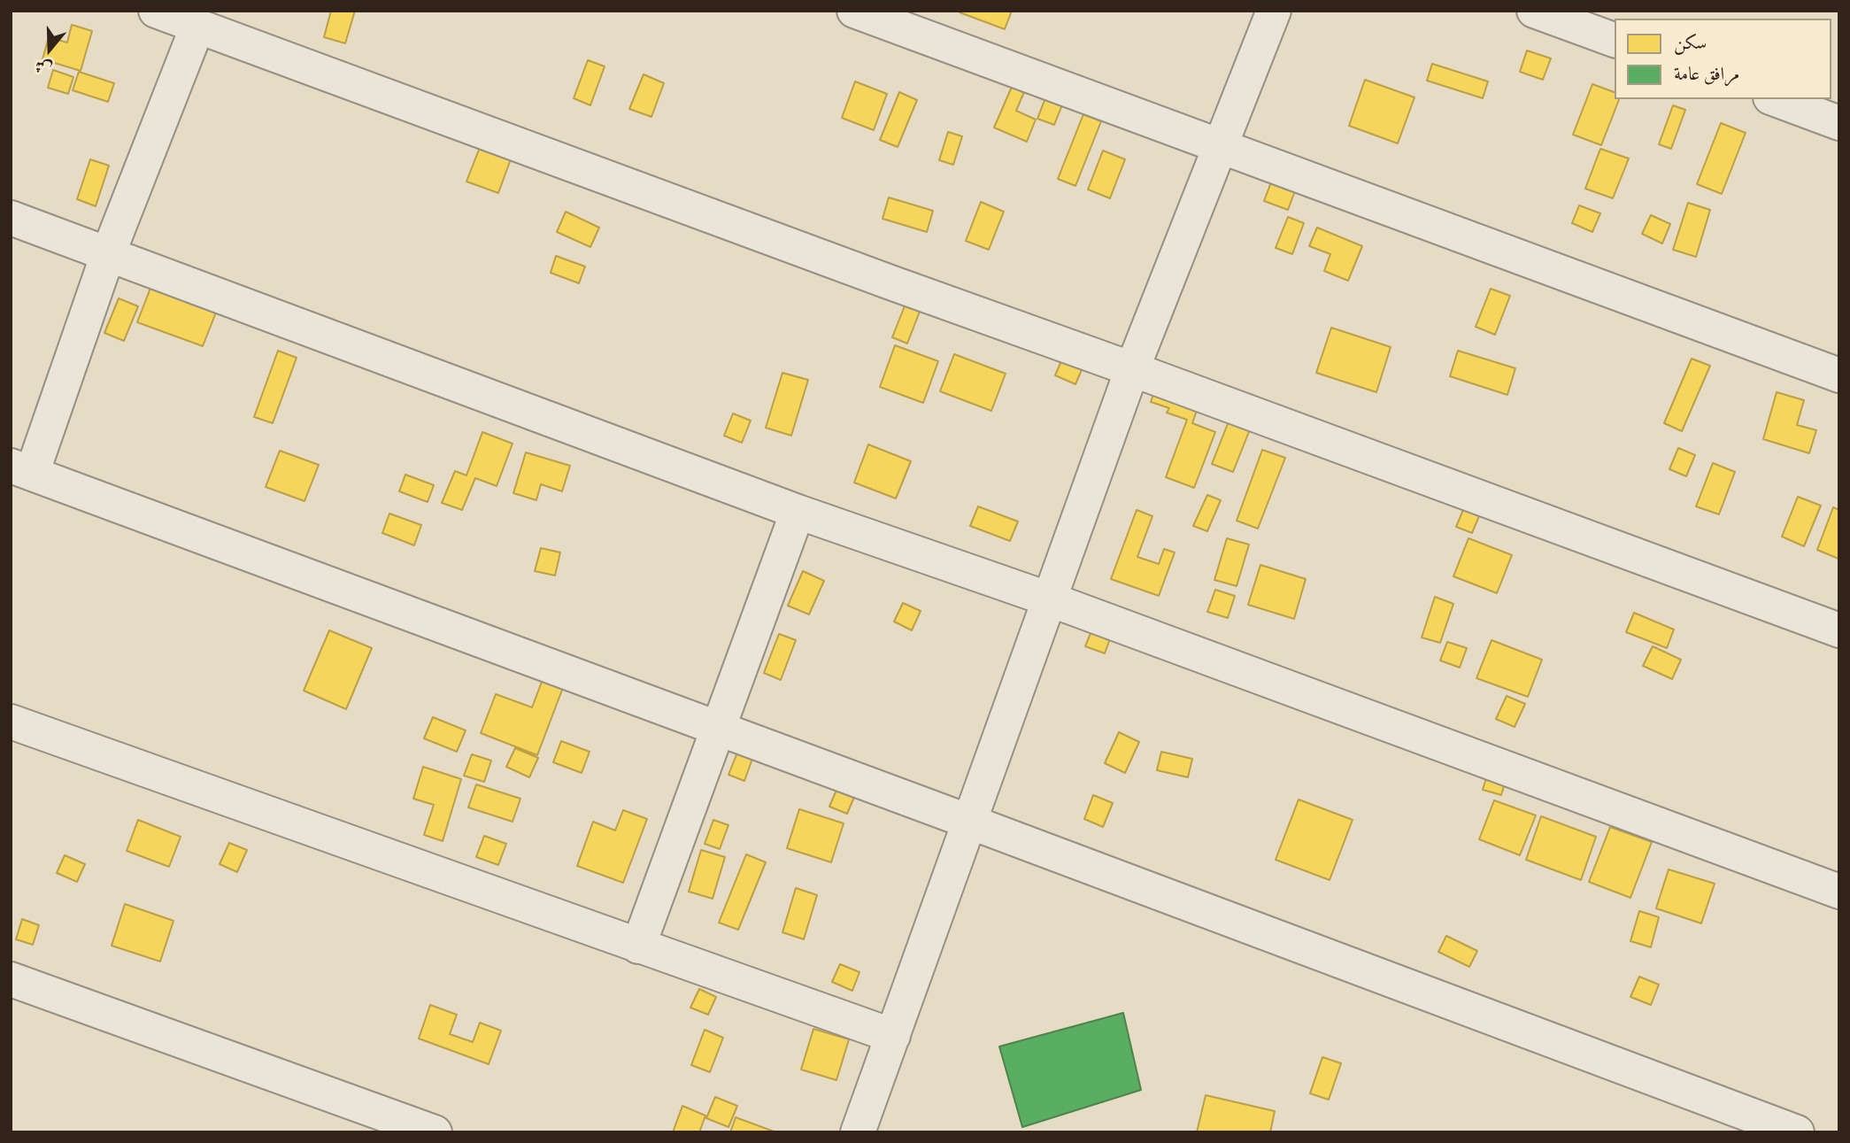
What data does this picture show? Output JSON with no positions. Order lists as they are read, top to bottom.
{
  "legend": ["سكن", "مرافق عامة"],
  "north": "bottom"
}
